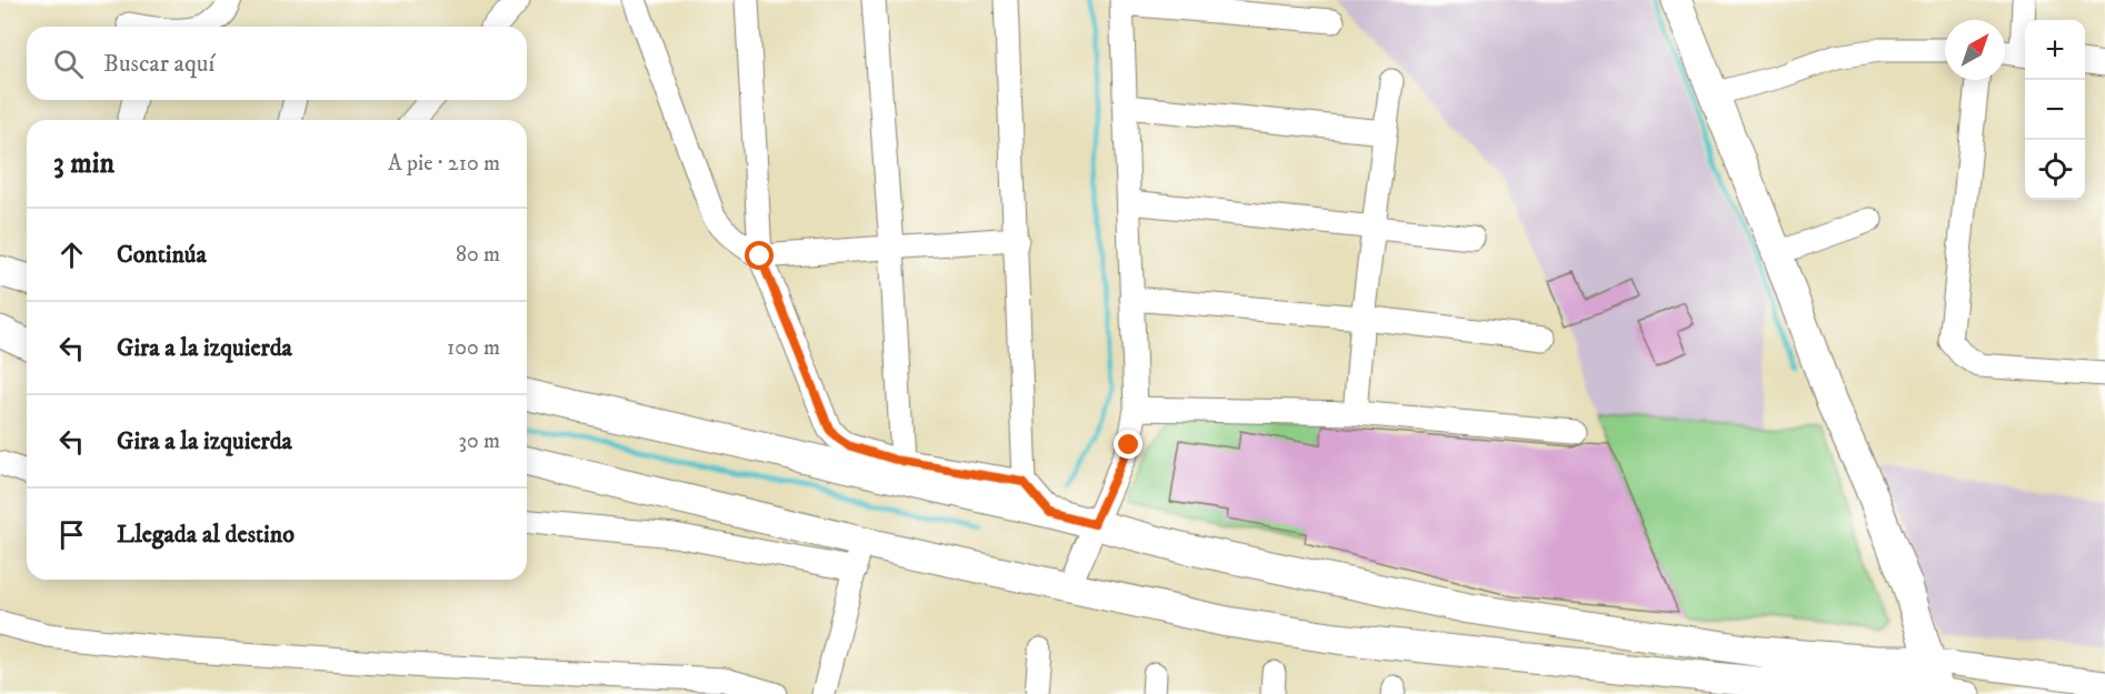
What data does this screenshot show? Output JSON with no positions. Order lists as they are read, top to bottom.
{
  "north": "top right",
  "page": {
    "map_buttons": ["+", "−"],
    "search": "Buscar aquí",
    "heading": ["3 min", "A pie · 210 m"],
    "list": [
      ["Continúa", "80 m"],
      ["Gira a la izquierda", "100 m"],
      ["Gira a la izquierda", "30 m"],
      "Llegada al destino"
    ]
  }
}
